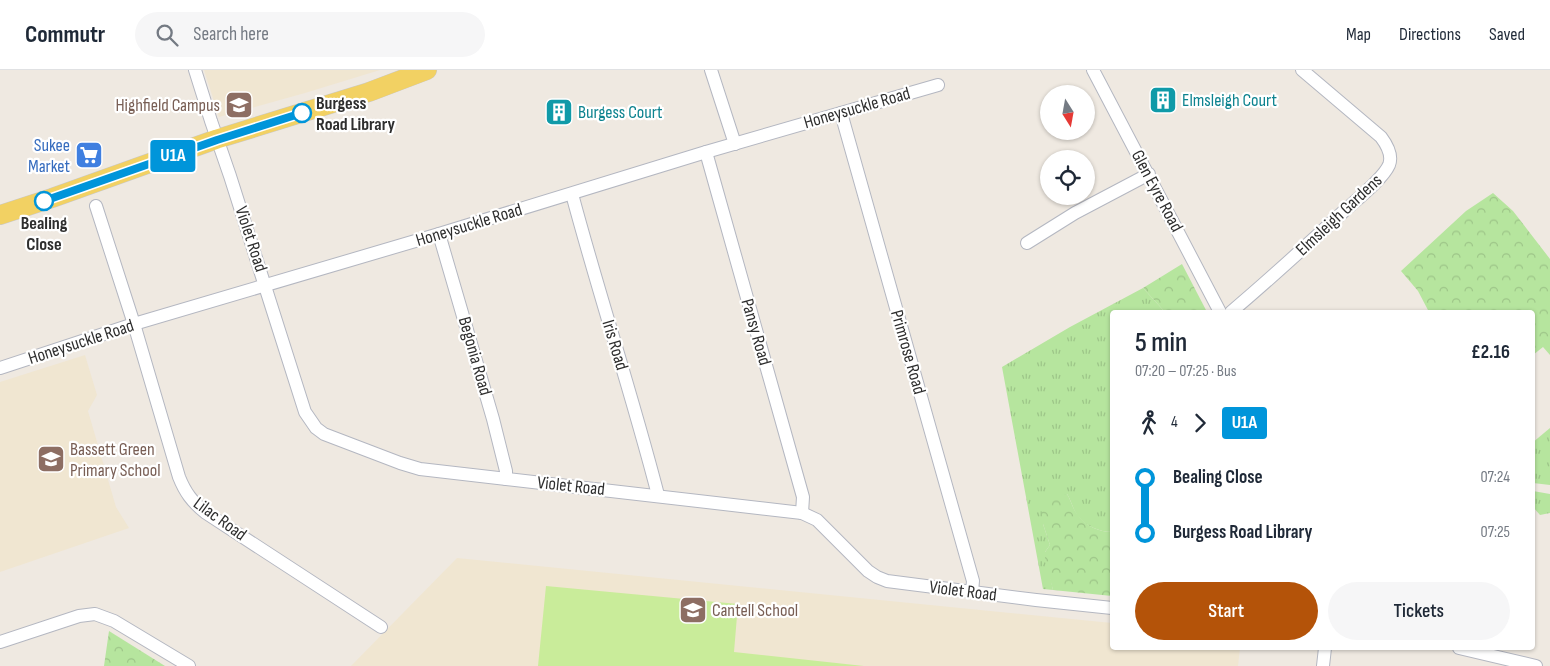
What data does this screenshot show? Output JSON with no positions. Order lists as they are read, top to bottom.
{
  "streets": {
    "street": [
      "Honeysuckle Road",
      "Glen Eyre Road",
      "Elmsleigh Gardens",
      "Violet Road",
      "Pansy Road",
      "Iris Road",
      "Primrose Road",
      "Begonia Road",
      "Lilac Road"
    ]
  },
  "crossings": [
    ["Honeysuckle Road", "Violet Road"],
    ["Honeysuckle Road", "Pansy Road"],
    ["Honeysuckle Road", "Iris Road"],
    ["Honeysuckle Road", "Primrose Road"],
    ["Honeysuckle Road", "Begonia Road"],
    ["Honeysuckle Road", "Lilac Road"],
    ["Violet Road", "Pansy Road"],
    ["Violet Road", "Iris Road"],
    ["Violet Road", "Primrose Road"],
    ["Violet Road", "Begonia Road"]
  ],
  "places": {
    "building": ["Elmsleigh Court", "Burgess Court"],
    "school or university": ["Highfield Campus", "Bassett Green Primary School", "Cantell School"],
    "other": ["Burgess Road Library", "Bealing Close"],
    "supermarket": ["Sukee Market"]
  },
  "lines": ["bus line U1A"],
  "north": "bottom",
  "page": {
    "header": "Commutr",
    "search": "Search here",
    "nav": ["Map", "Directions", "Saved"],
    "on_map": "U1A",
    "heading": ["5 min", "07:20 – 07:25 · Bus", "£2.16"],
    "legs": ["4", "U1A"],
    "list": [
      {
        "name": "Bealing Close",
        "value": "07:24"
      },
      {
        "name": "Burgess Road Library",
        "value": "07:25"
      }
    ],
    "buttons": ["Start", "Tickets"]
  }
}
